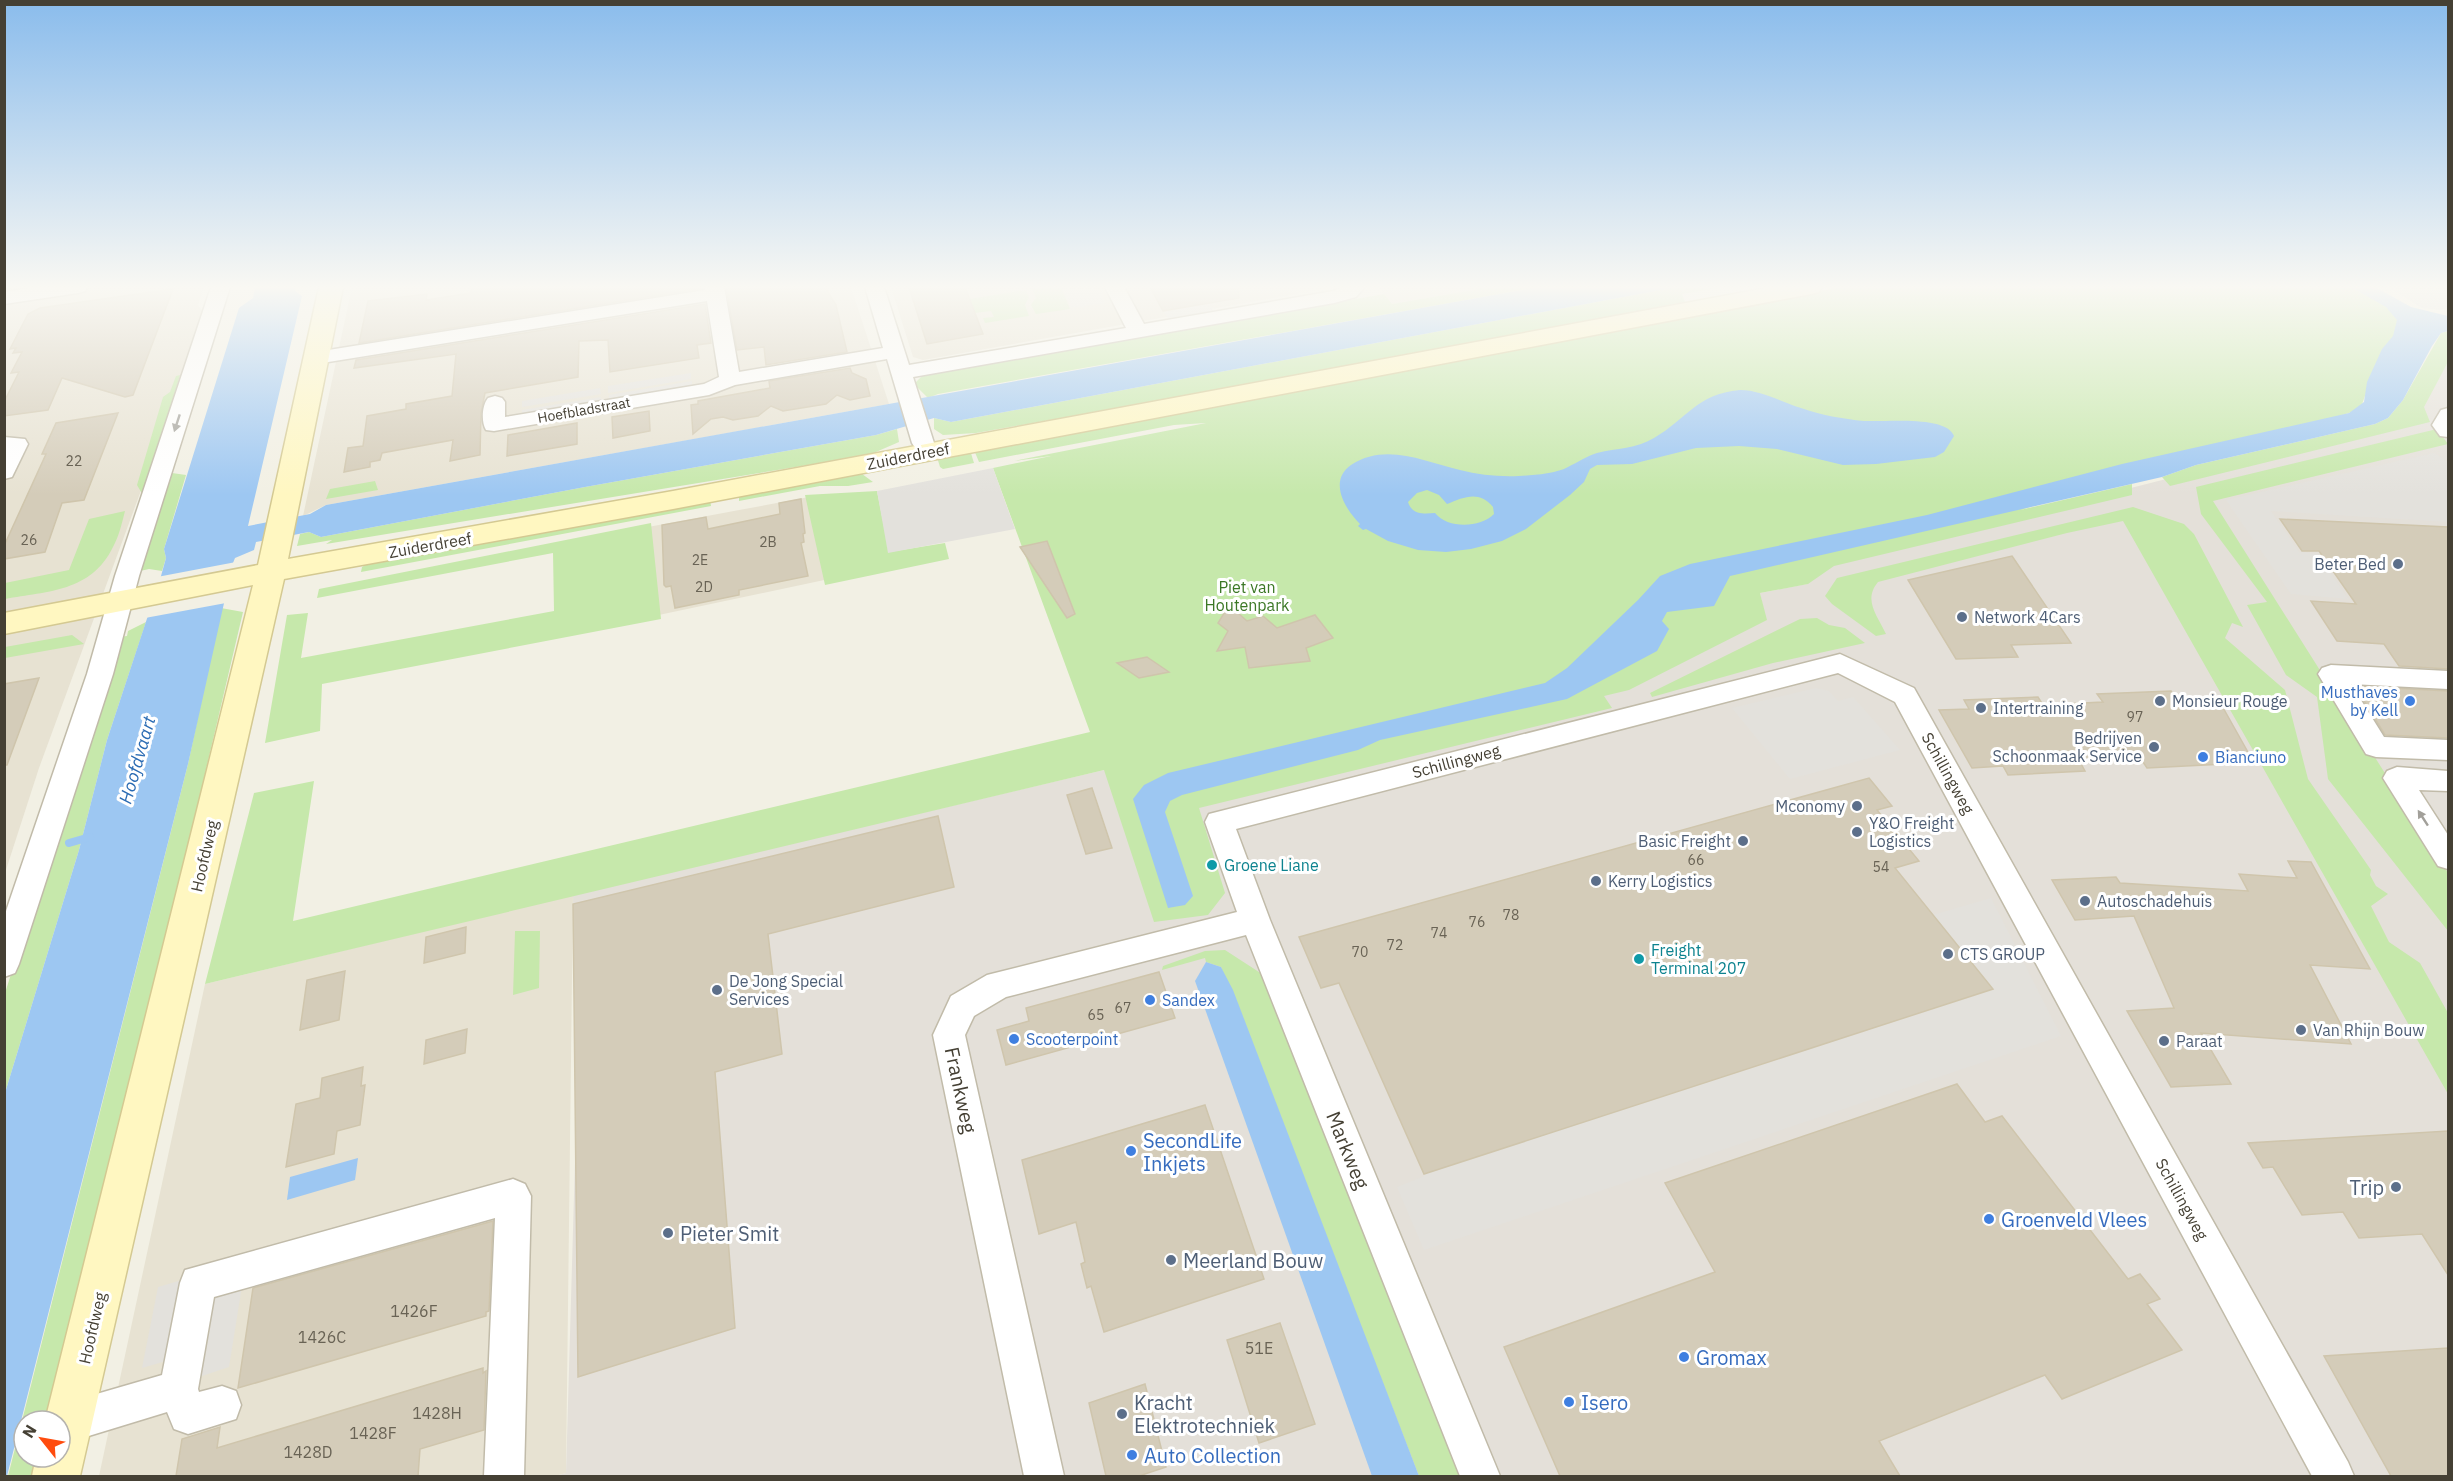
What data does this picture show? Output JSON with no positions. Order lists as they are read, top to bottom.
{
  "streets": {
    "street": [
      "Hoefbladstraat",
      "Zuiderdreef",
      "Schillingweg",
      "Hoofdweg",
      "Frankweg",
      "Markweg"
    ]
  },
  "crossings": [
    ["Zuiderdreef", "Hoofdweg"],
    ["Schillingweg", "Markweg"],
    ["Frankweg", "Markweg"]
  ],
  "water": ["Hoofdvaart"],
  "parks": ["Piet van Houtenpark"],
  "places": [
    "Beter Bed",
    "Network 4Cars",
    "Monsieur Rouge",
    "Musthaves by Kell",
    "Intertraining",
    "Bedrijven Schoonmaak Service",
    "Bianciuno",
    "Mconomy",
    "Y&O Freight Logistics",
    "Basic Freight",
    "Groene Liane",
    "Kerry Logistics",
    "Autoschadehuis",
    "CTS GROUP",
    "Freight Terminal 207",
    "De Jong Special Services",
    "Sandex",
    "Van Rhijn Bouw",
    "Scooterpoint",
    "Paraat",
    "SecondLife Inkjets",
    "Trip",
    "Groenveld Vlees",
    "Pieter Smit",
    "Meerland Bouw",
    "Gromax",
    "Isero",
    "Kracht Elektrotechniek",
    "Auto Collection"
  ],
  "house_numbers": [
    "22",
    "26",
    "2B",
    "2E",
    "2D",
    "97",
    "66",
    "54",
    "78",
    "76",
    "74",
    "72",
    "70",
    "67",
    "65",
    "1426F",
    "1426C",
    "51E",
    "1428H",
    "1428F",
    "1428D"
  ],
  "north": "top left"
}
